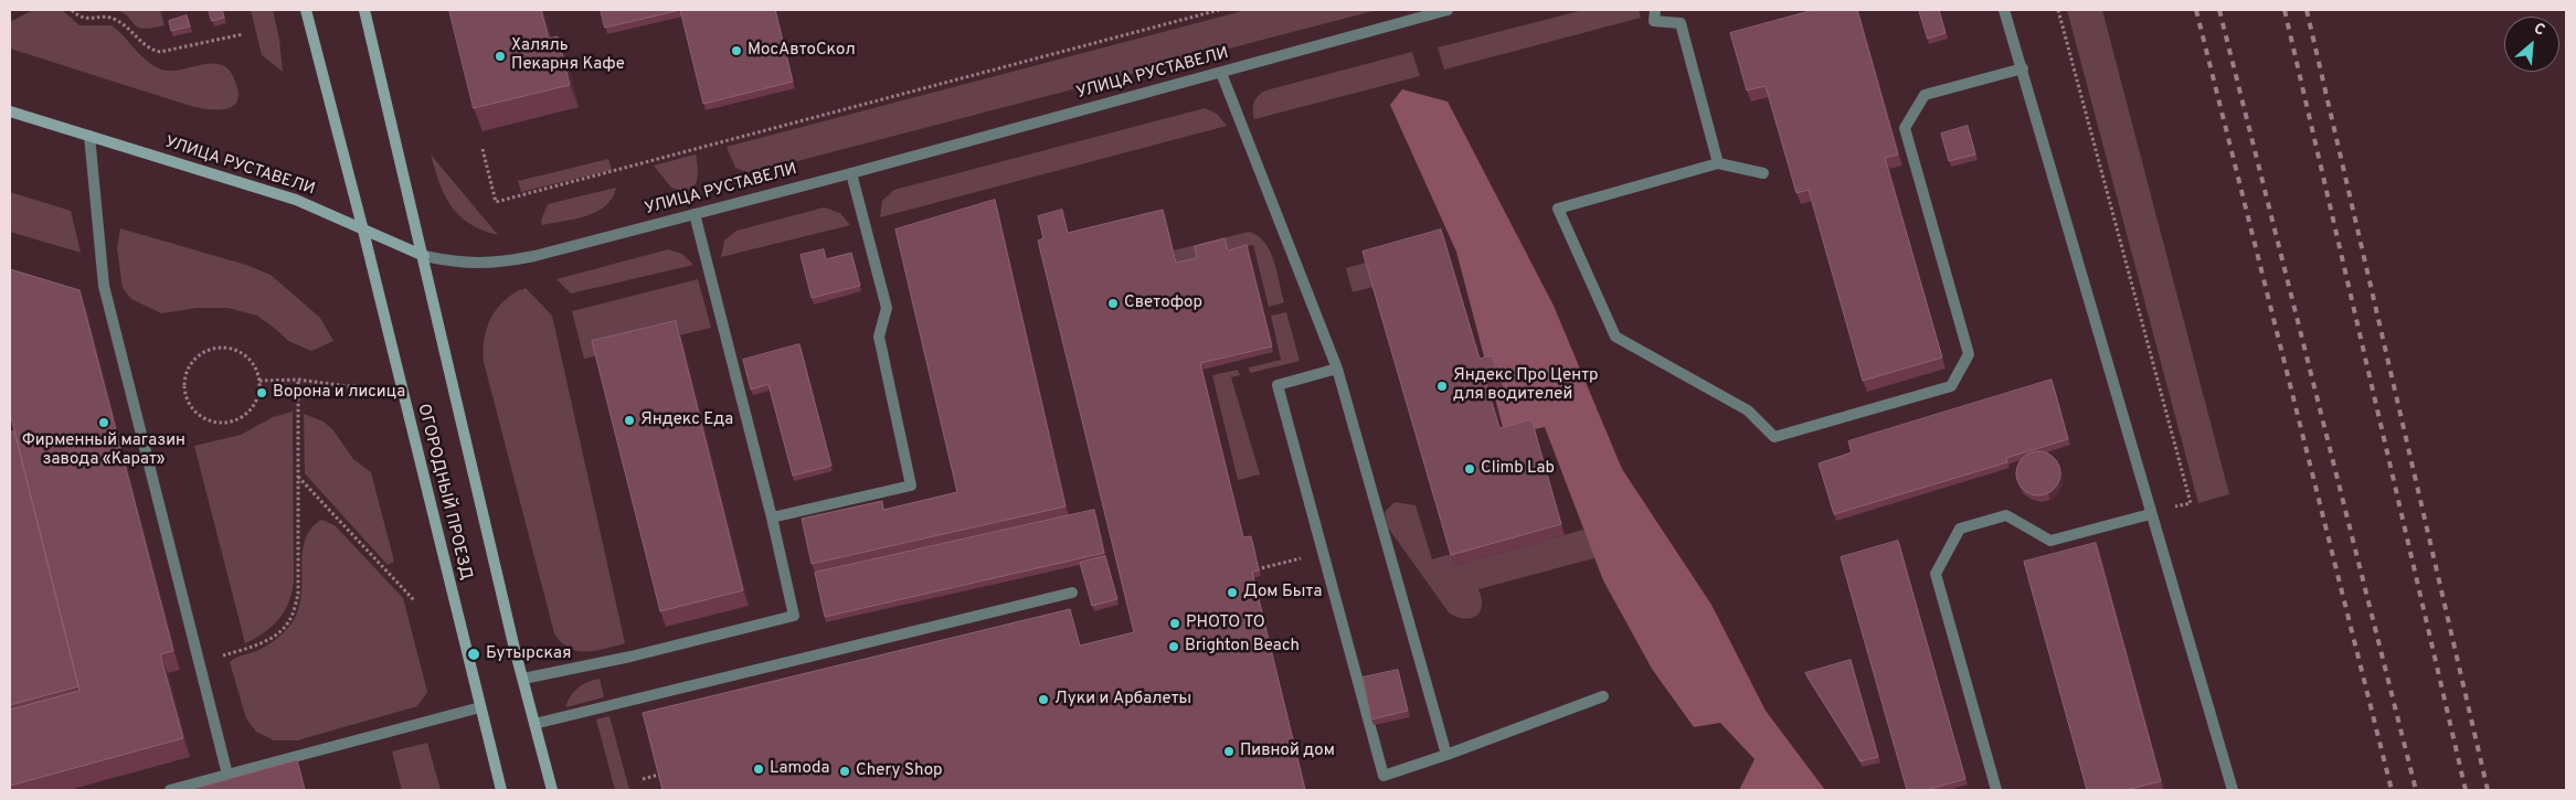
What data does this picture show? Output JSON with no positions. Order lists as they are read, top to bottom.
{
  "streets": {
    "main road": ["УЛИЦА РУСТАВЕЛИ", "ОГОРОДНЫЙ ПРОЕЗД"]
  },
  "crossings": [
    ["УЛИЦА РУСТАВЕЛИ", "ОГОРОДНЫЙ ПРОЕЗД"]
  ],
  "places": [
    "МосАвтоСкол",
    "Халяль Пекарня Кафе",
    "Светофор",
    "Яндекс Про Центр для водителей",
    "Ворона и лисица",
    "Яндекс Еда",
    "Фирменный магазин завода «Карат»",
    "Climb Lab",
    "Дом Быта",
    "PHOTO TO",
    "Brighton Beach",
    "Бутырская",
    "Луки и Арбалеты",
    "Пивной дом",
    "Lamoda",
    "Chery Shop"
  ],
  "north": "top right"
}
